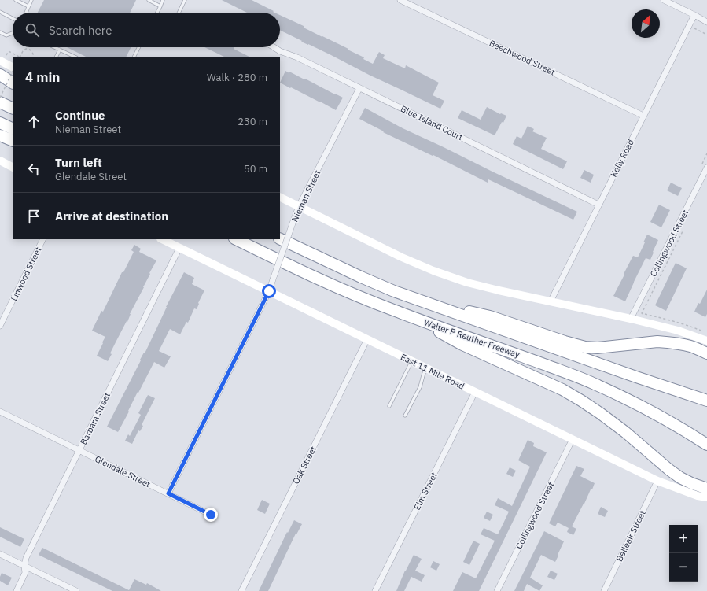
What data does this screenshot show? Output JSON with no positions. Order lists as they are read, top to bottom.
{
  "streets": {
    "highway": ["Walter P Reuther Freeway"],
    "main road": ["East 11 Mile Road"],
    "street": [
      "Beechwood Street",
      "Blue Island Court",
      "Kelly Road",
      "Nieman Street",
      "Collingwood Street",
      "Linwood Street",
      "Barbara Street",
      "Oak Street",
      "Glendale Street",
      "Elm Street",
      "Belleair Street"
    ]
  },
  "crossings": [
    ["Beechwood Street", "Kelly Road"],
    ["Blue Island Court", "Kelly Road"],
    ["Blue Island Court", "Nieman Street"],
    ["Nieman Street", "East 11 Mile Road"],
    ["Nieman Street", "Glendale Street"],
    ["Collingwood Street", "East 11 Mile Road"],
    ["East 11 Mile Road", "Barbara Street"],
    ["East 11 Mile Road", "Oak Street"],
    ["East 11 Mile Road", "Elm Street"],
    ["East 11 Mile Road", "Belleair Street"],
    ["Barbara Street", "Glendale Street"]
  ],
  "north": "top right",
  "page": {
    "search": "Search here",
    "heading": ["4 min", "Walk · 280 m"],
    "list": [
      ["Continue", "Nieman Street", "230 m"],
      ["Turn left", "Glendale Street", "50 m"],
      "Arrive at destination"
    ],
    "map_buttons": ["+", "−"]
  }
}
